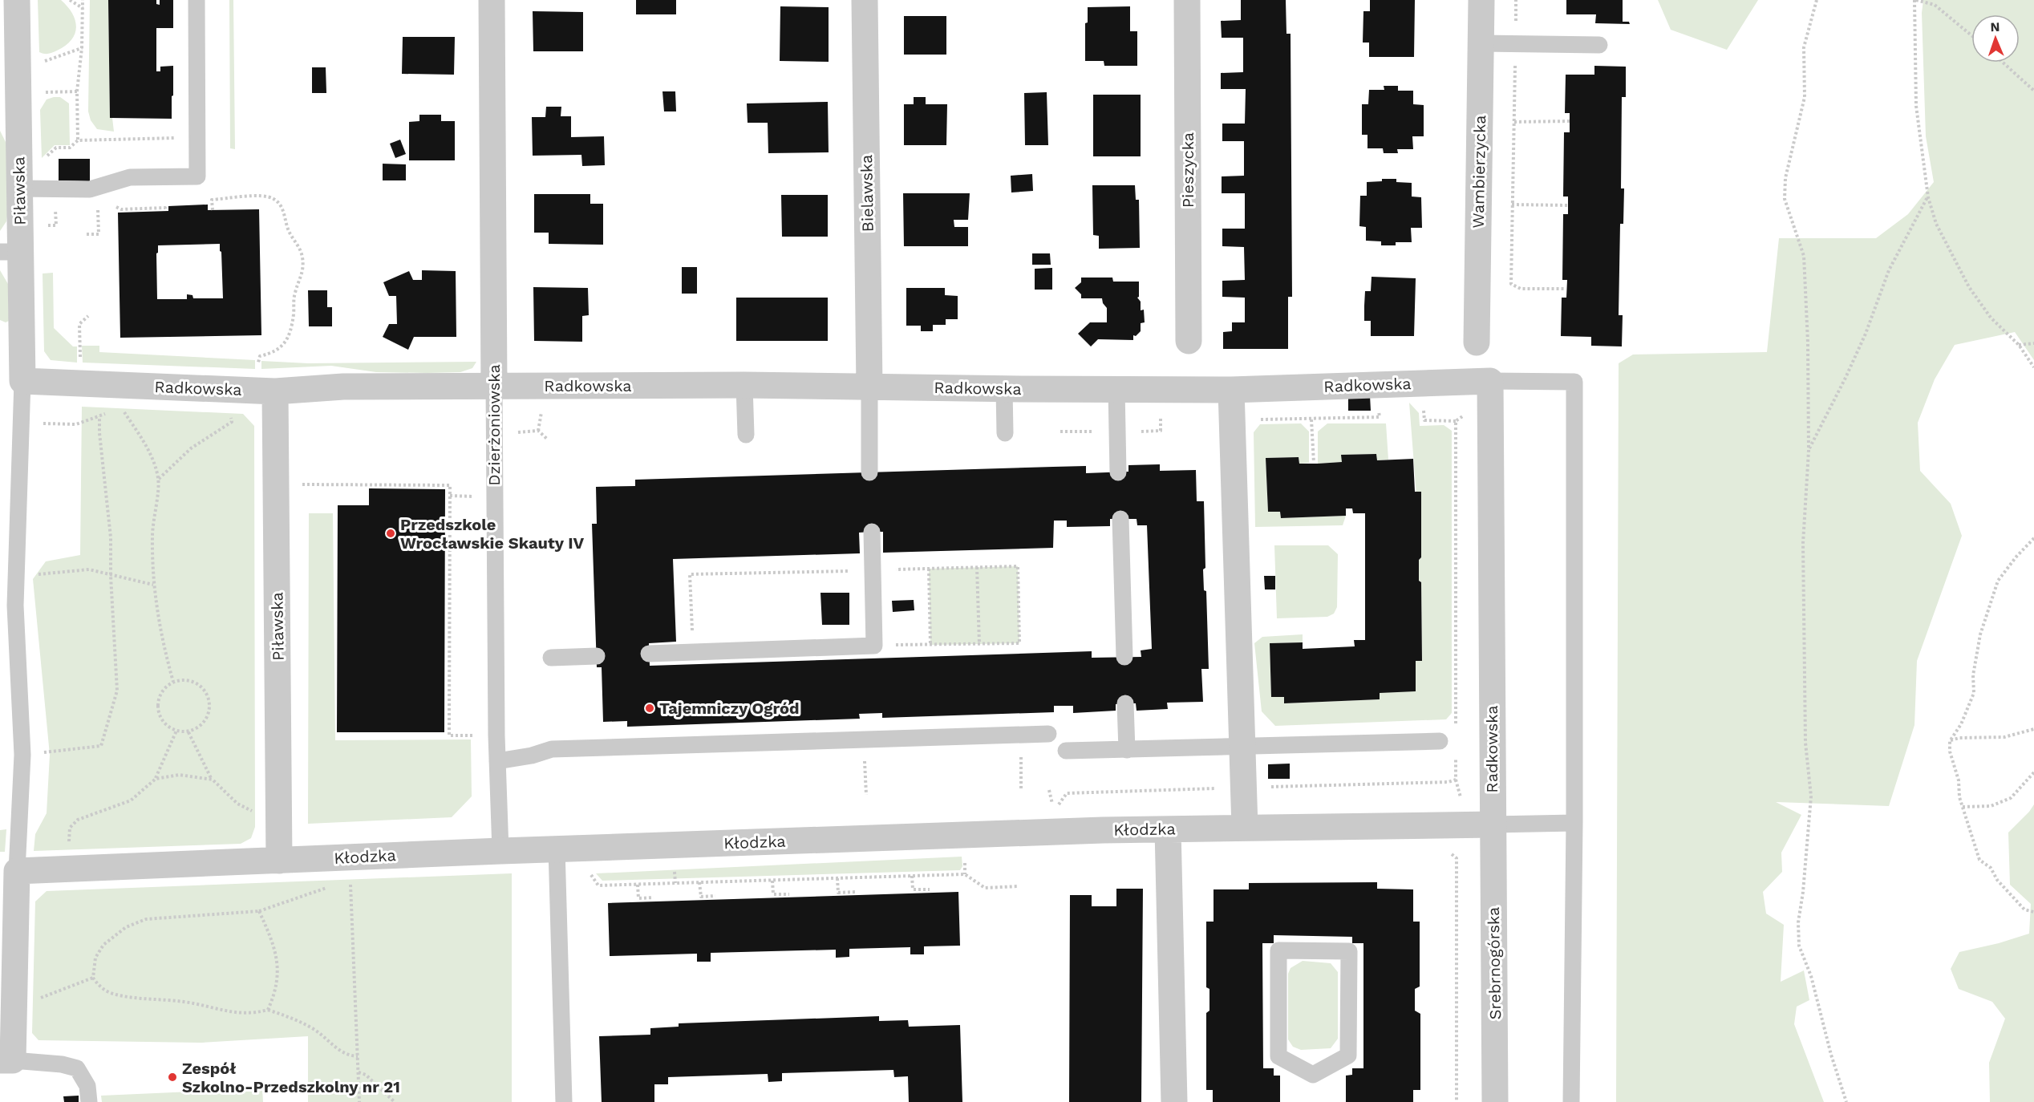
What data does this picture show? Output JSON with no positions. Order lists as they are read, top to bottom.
{
  "streets": {
    "street": [
      "Pieszycka",
      "Wambierzycka",
      "Piławska",
      "Bielawska",
      "Radkowska",
      "Dzierżoniowska",
      "Kłodzka",
      "Srebrnogórska"
    ]
  },
  "crossings": [
    ["Piławska", "Radkowska"],
    ["Piławska", "Kłodzka"],
    ["Bielawska", "Radkowska"],
    ["Radkowska", "Dzierżoniowska"],
    ["Radkowska", "Kłodzka"],
    ["Radkowska", "Srebrnogórska"],
    ["Dzierżoniowska", "Kłodzka"],
    ["Kłodzka", "Srebrnogórska"]
  ],
  "places": ["Przedszkole Wrocławskie Skauty IV", "Tajemniczy Ogród", "Zespół Szkolno-Przedszkolny nr 21"],
  "north": "top"
}
